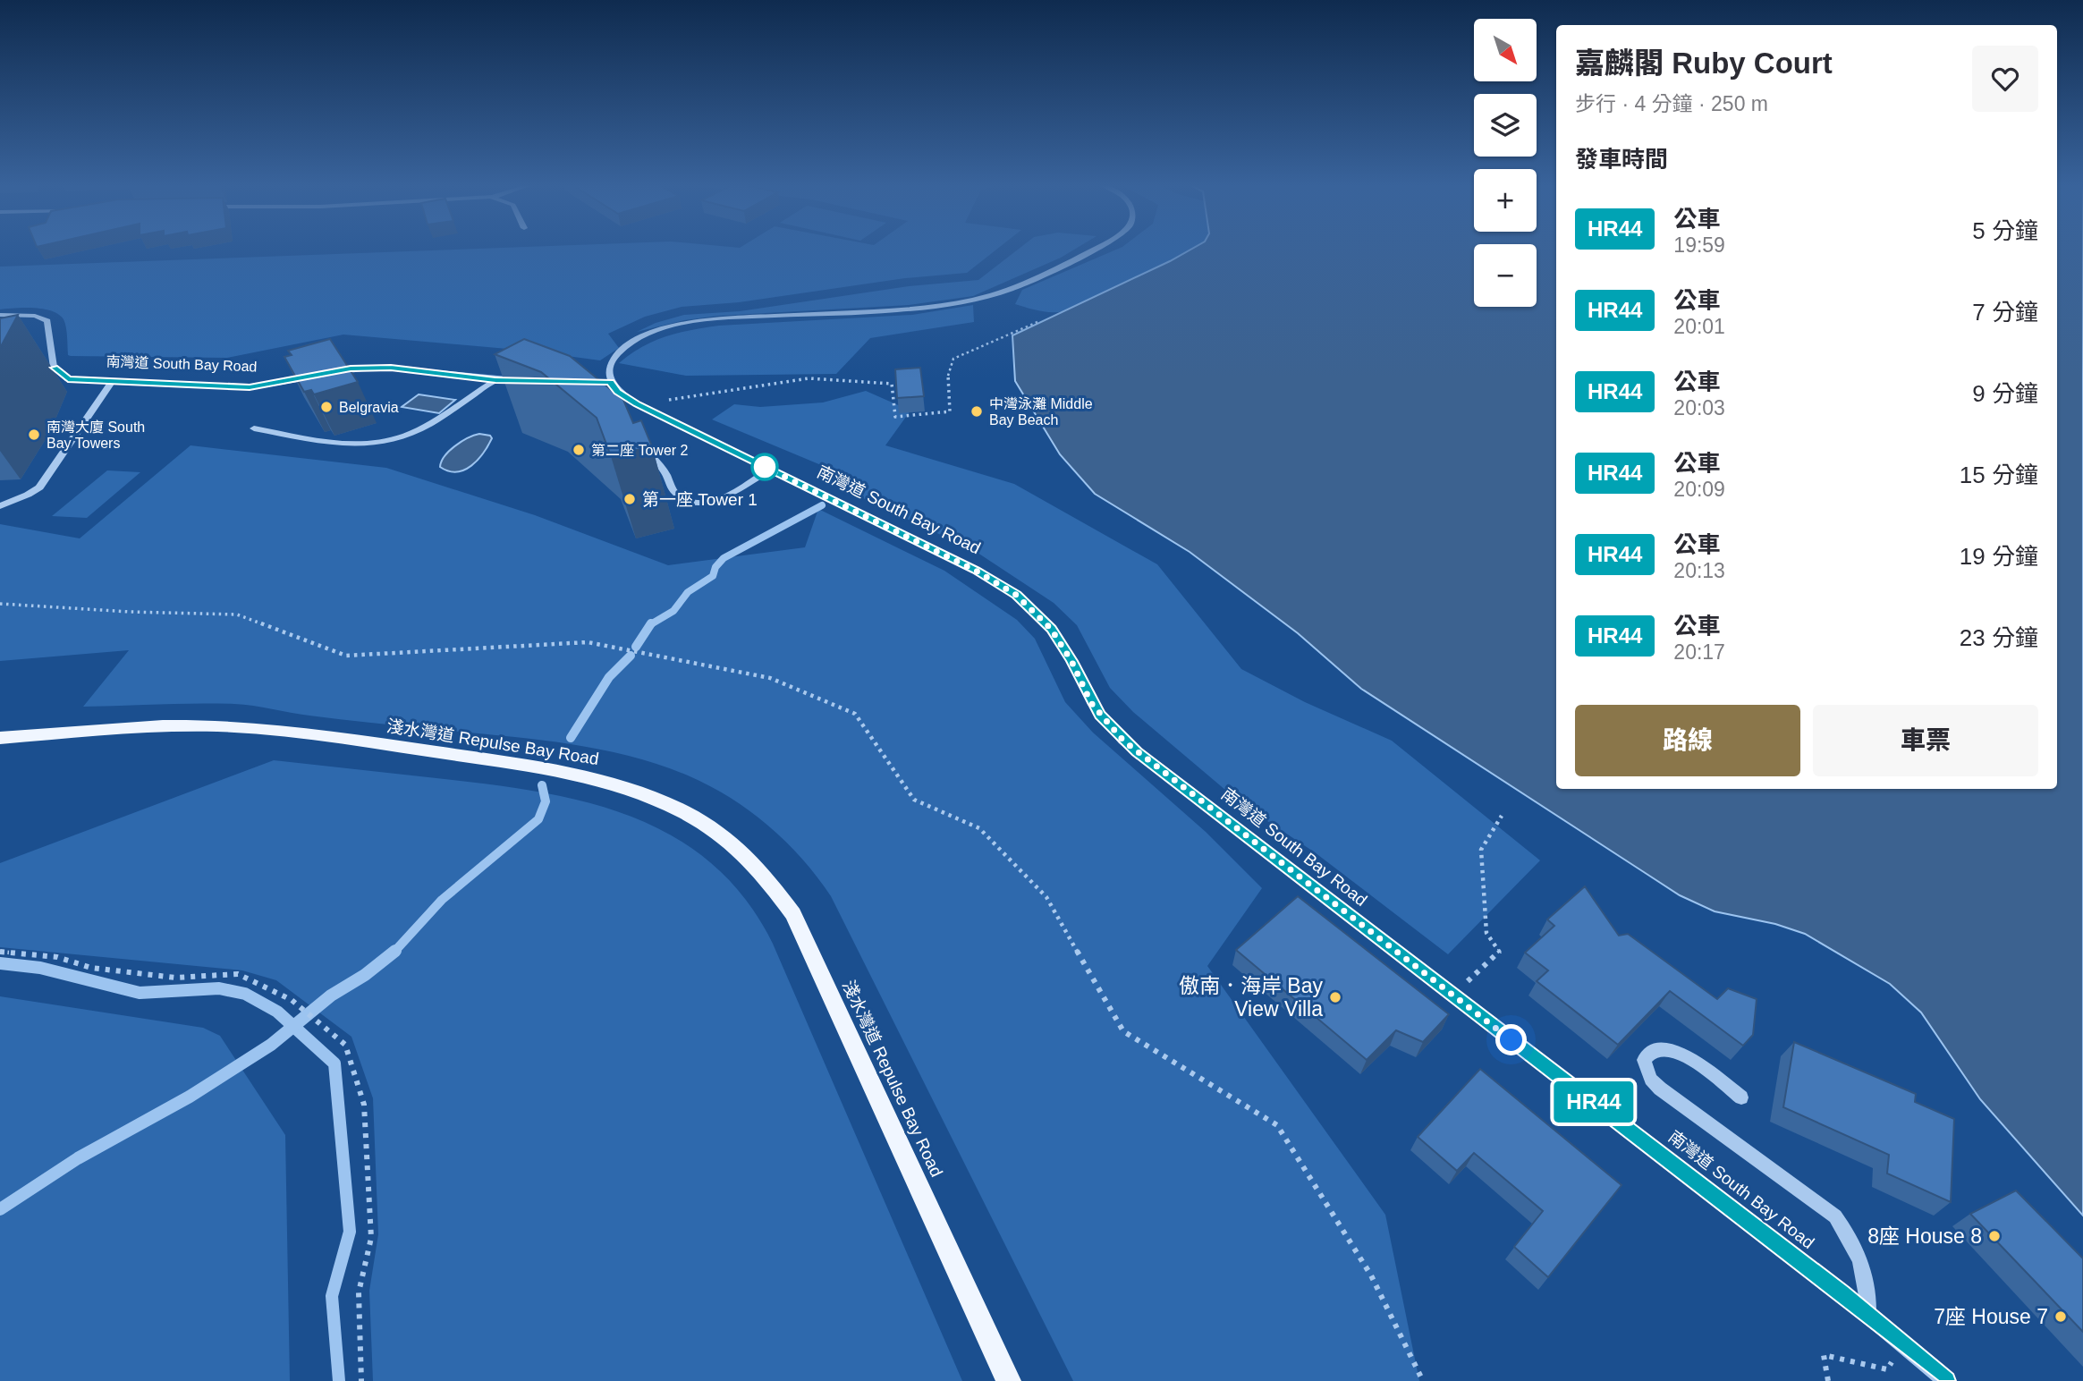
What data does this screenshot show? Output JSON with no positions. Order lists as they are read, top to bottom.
{
  "streets": {
    "main road": ["淺水灣道 Repulse Bay Road"],
    "street": ["南灣道 South Bay Road"]
  },
  "places": [
    "Belgravia",
    "中灣泳灘 Middle Bay Beach",
    "南灣大廈 South Bay Towers",
    "第二座 Tower 2",
    "第一座 Tower 1",
    "傲南．海岸 Bay View Villa",
    "8座 House 8",
    "7座 House 7"
  ],
  "lines": ["bus line HR44"],
  "north": "bottom right",
  "page": {
    "on_map": "HR44",
    "map_buttons": ["+", "−"],
    "heading": [
      ["嘉麟閣 Ruby Court", "步行 · 4 分鐘 · 250 m"],
      "發車時間"
    ],
    "list": [
      {
        "mark": "HR44",
        "name": "公車",
        "note": "19:59",
        "value": "5 分鐘"
      },
      {
        "mark": "HR44",
        "name": "公車",
        "note": "20:01",
        "value": "7 分鐘"
      },
      {
        "mark": "HR44",
        "name": "公車",
        "note": "20:03",
        "value": "9 分鐘"
      },
      {
        "mark": "HR44",
        "name": "公車",
        "note": "20:09",
        "value": "15 分鐘"
      },
      {
        "mark": "HR44",
        "name": "公車",
        "note": "20:13",
        "value": "19 分鐘"
      },
      {
        "mark": "HR44",
        "name": "公車",
        "note": "20:17",
        "value": "23 分鐘"
      }
    ],
    "buttons": ["路線", "車票"]
  }
}
